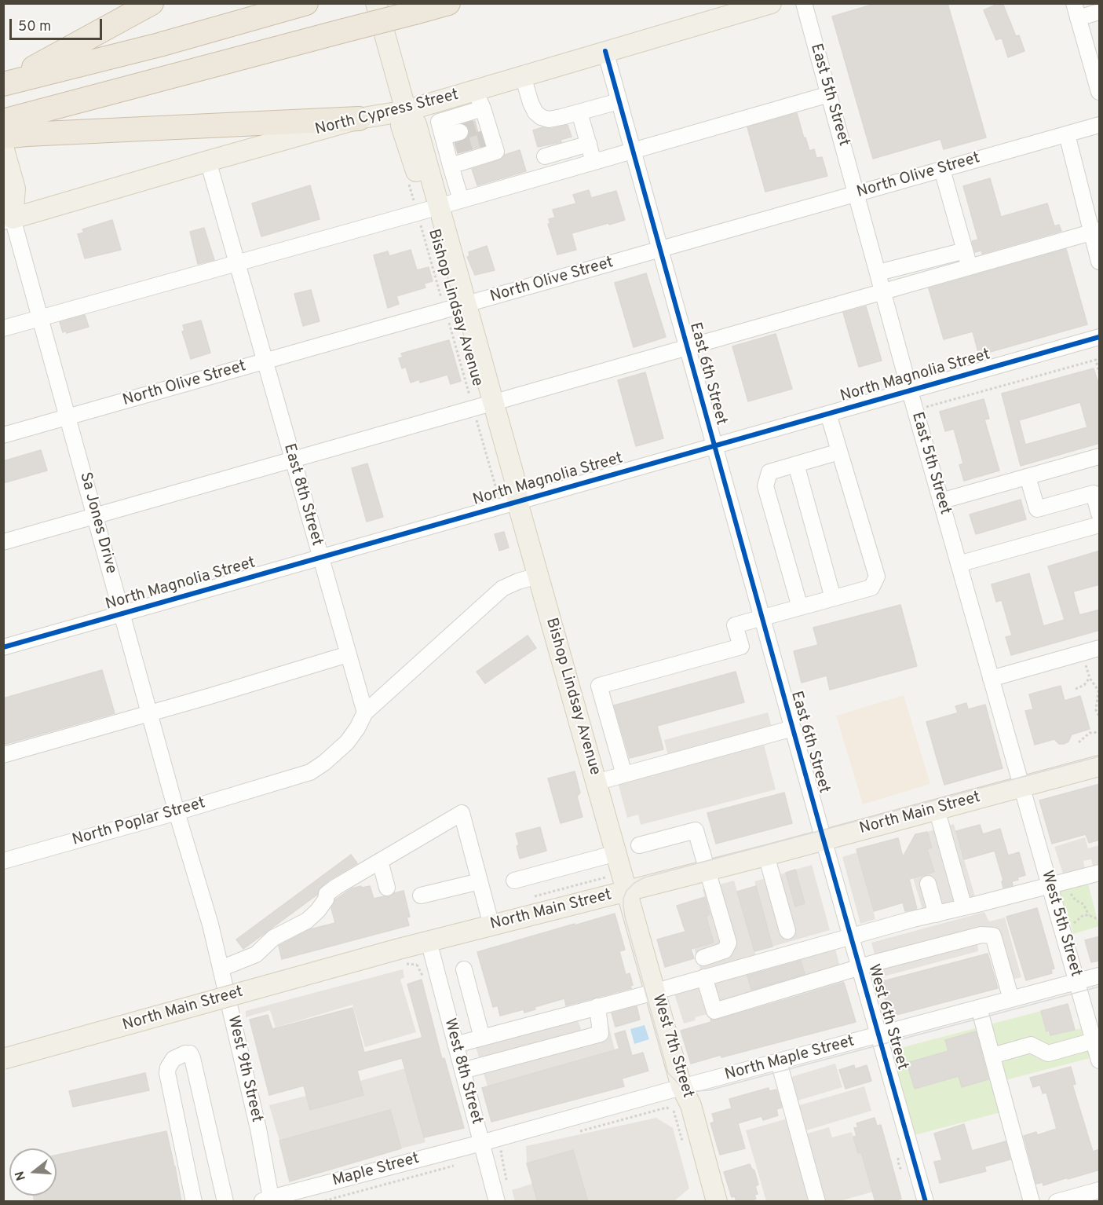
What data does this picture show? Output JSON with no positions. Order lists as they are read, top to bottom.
{
  "streets": {
    "main road": [
      "North Cypress Street",
      "Bishop Lindsay Avenue",
      "Sa Jones Drive",
      "North Main Street",
      "West 7th Street"
    ],
    "street": [
      "East 5th Street",
      "North Olive Street",
      "East 6th Street",
      "North Magnolia Street",
      "East 8th Street",
      "North Poplar Street",
      "West 5th Street",
      "West 6th Street",
      "North Maple Street",
      "West 9th Street",
      "West 8th Street",
      "Maple Street"
    ]
  },
  "crossings": [
    ["East 5th Street", "North Olive Street"],
    ["East 5th Street", "North Magnolia Street"],
    ["East 5th Street", "North Main Street"],
    ["East 5th Street", "West 5th Street"],
    ["North Cypress Street", "Bishop Lindsay Avenue"],
    ["North Cypress Street", "East 6th Street"],
    ["North Cypress Street", "East 8th Street"],
    ["North Cypress Street", "Sa Jones Drive"],
    ["North Olive Street", "Bishop Lindsay Avenue"],
    ["North Olive Street", "East 6th Street"],
    ["North Olive Street", "East 8th Street"],
    ["North Olive Street", "Sa Jones Drive"],
    ["Bishop Lindsay Avenue", "North Magnolia Street"],
    ["Bishop Lindsay Avenue", "North Main Street"],
    ["Bishop Lindsay Avenue", "West 7th Street"],
    ["East 6th Street", "North Magnolia Street"],
    ["East 6th Street", "North Main Street"],
    ["East 6th Street", "West 6th Street"],
    ["North Magnolia Street", "East 8th Street"],
    ["North Magnolia Street", "Sa Jones Drive"],
    ["East 8th Street", "North Poplar Street"],
    ["Sa Jones Drive", "North Poplar Street"],
    ["Sa Jones Drive", "West 9th Street"],
    ["North Main Street", "West 5th Street"],
    ["North Main Street", "West 6th Street"],
    ["North Main Street", "West 7th Street"],
    ["North Main Street", "West 8th Street"],
    ["West 5th Street", "North Maple Street"],
    ["West 6th Street", "North Maple Street"],
    ["West 7th Street", "North Maple Street"],
    ["North Maple Street", "West 8th Street"],
    ["North Maple Street", "Maple Street"],
    ["West 9th Street", "Maple Street"],
    ["West 8th Street", "Maple Street"]
  ],
  "scale_bar": "50 m",
  "north": "left"
}
